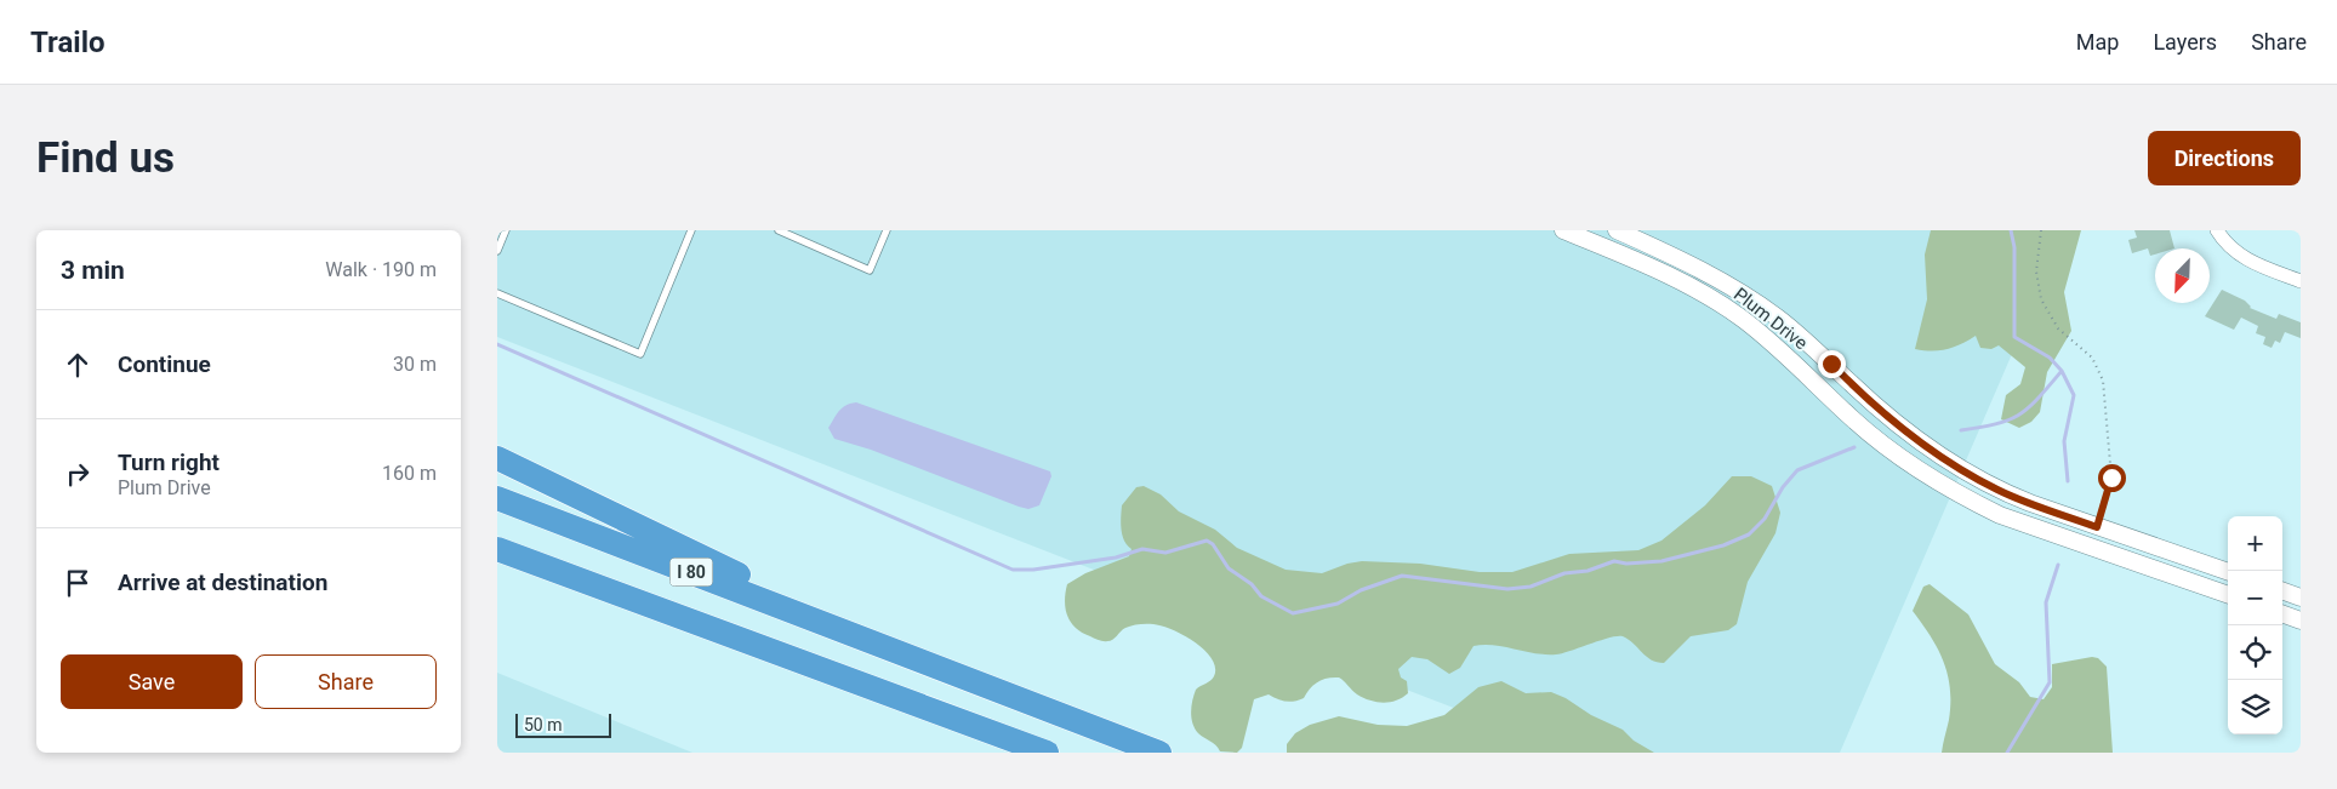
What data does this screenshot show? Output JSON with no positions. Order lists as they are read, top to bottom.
{
  "streets": {
    "highway": ["I 80"],
    "street": ["Plum Drive"]
  },
  "scale_bar": "50 m",
  "north": "bottom left",
  "page": {
    "header": "Trailo",
    "nav": ["Map", "Layers", "Share"],
    "buttons": [
      "Directions",
      ["Save", "Share"]
    ],
    "title": "Find us",
    "heading": ["3 min", "Walk · 190 m"],
    "list": [
      ["Continue", "30 m"],
      ["Turn right", "Plum Drive", "160 m"],
      "Arrive at destination"
    ],
    "map_buttons": ["+", "−"],
    "scale": "50 m"
  }
}
